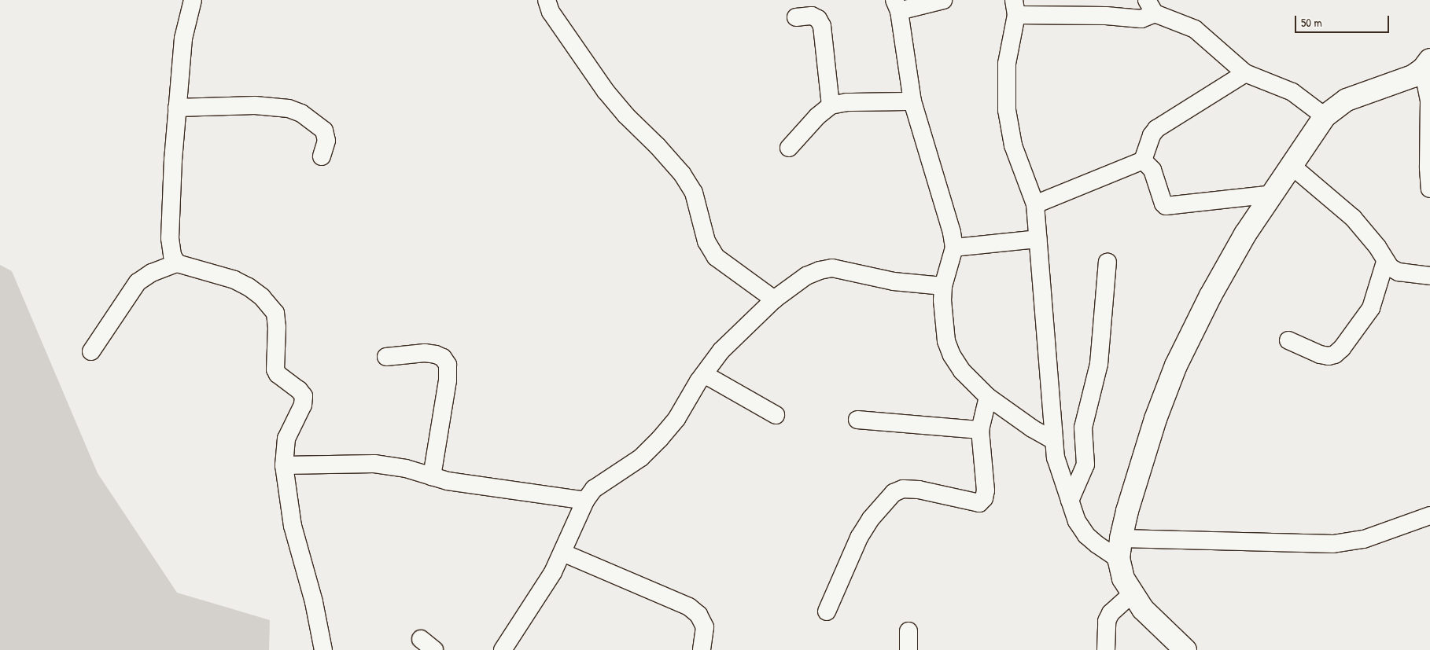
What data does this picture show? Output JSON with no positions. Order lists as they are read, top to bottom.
{
  "scale_bar": "50 m"
}
